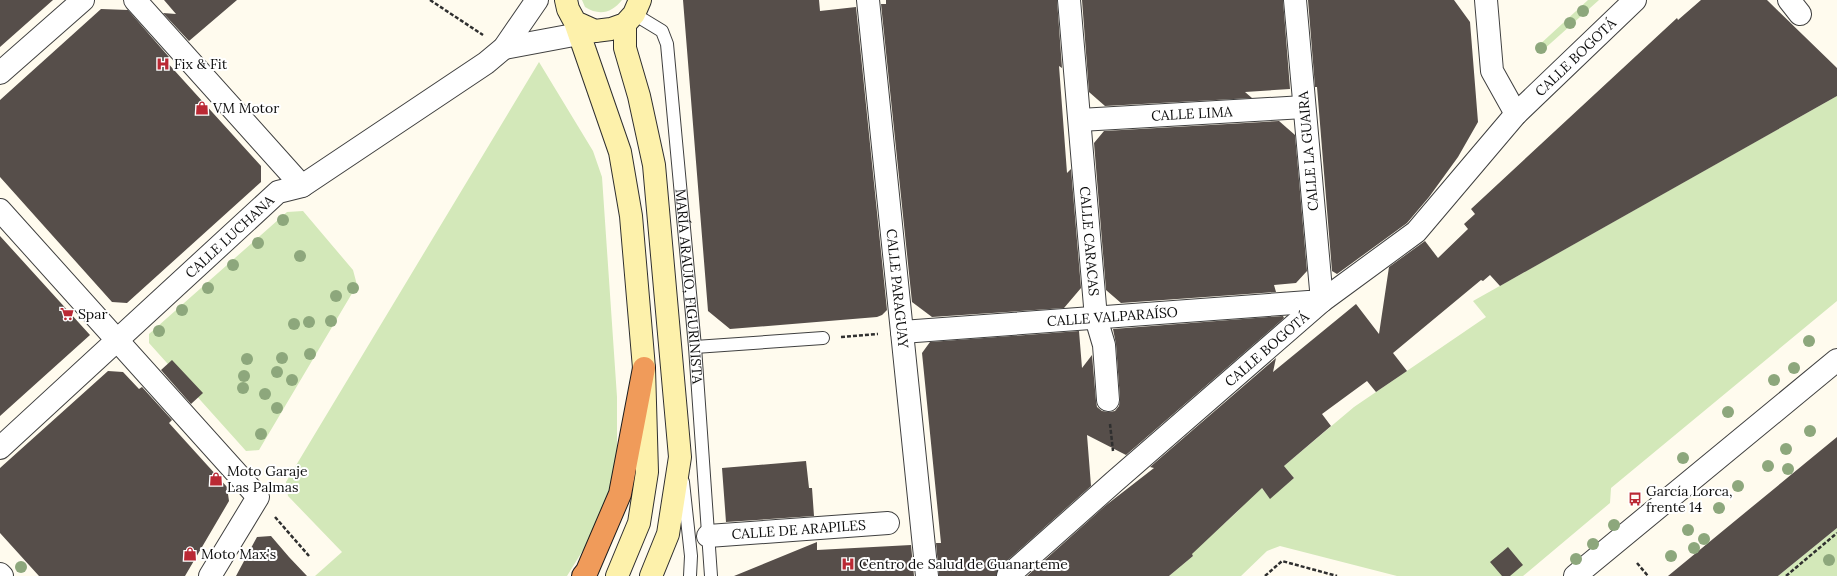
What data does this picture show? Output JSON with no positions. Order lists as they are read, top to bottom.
{
  "streets": {
    "street": [
      "CALLE BOGOTÁ",
      "CALLE LIMA",
      "CALLE LA GUAIRA",
      "CALLE LUCHANA",
      "CALLE CARACAS",
      "MARÍA ARAUJO, FIGURINISTA",
      "CALLE PARAGUAY",
      "CALLE VALPARAÍSO",
      "CALLE DE ARAPILES"
    ]
  },
  "crossings": [
    ["CALLE BOGOTÁ", "CALLE LA GUAIRA"],
    ["CALLE BOGOTÁ", "CALLE VALPARAÍSO"],
    ["CALLE LIMA", "CALLE LA GUAIRA"],
    ["CALLE LIMA", "CALLE CARACAS"],
    ["CALLE LA GUAIRA", "CALLE VALPARAÍSO"],
    ["CALLE CARACAS", "CALLE VALPARAÍSO"],
    ["MARÍA ARAUJO, FIGURINISTA", "CALLE DE ARAPILES"],
    ["CALLE PARAGUAY", "CALLE VALPARAÍSO"]
  ],
  "places": {
    "hospital": ["Fix & Fit", "Centro de Salud de Guanarteme"],
    "shop": ["VM Motor", "Moto Garaje Las Palmas", "Moto Max's"],
    "supermarket": ["Spar"],
    "bus stop": ["García Lorca, frente 14"]
  }
}
